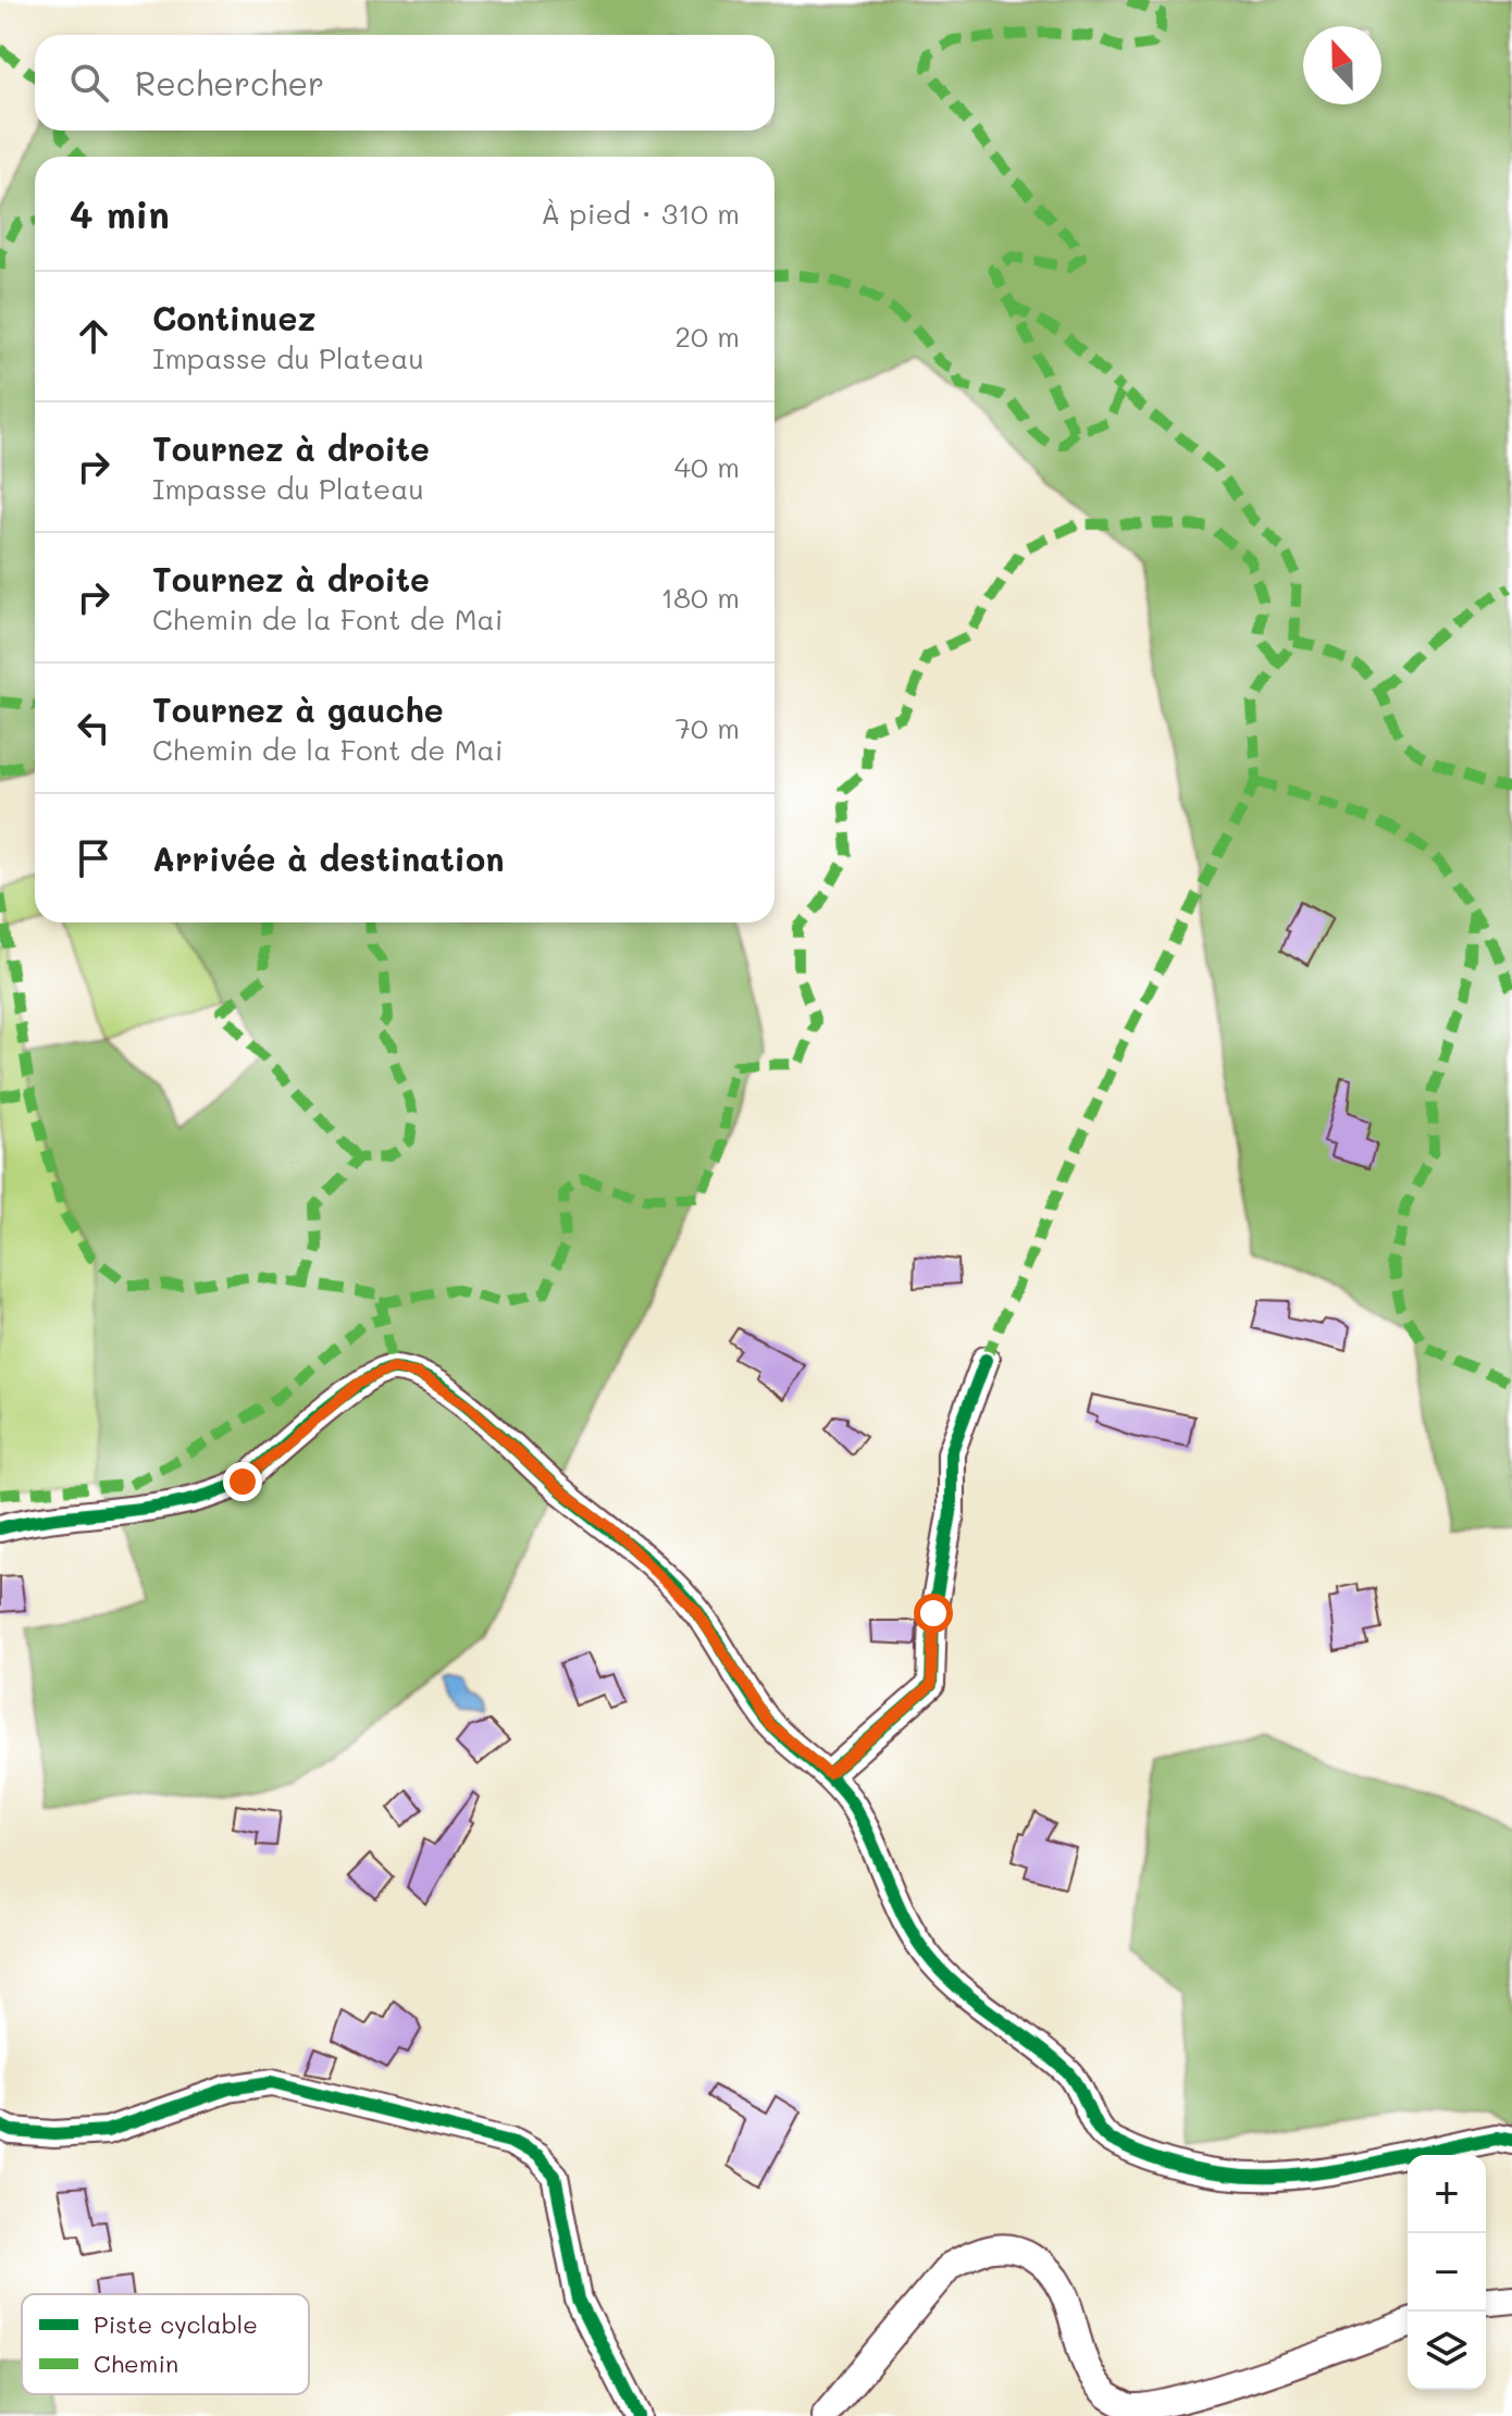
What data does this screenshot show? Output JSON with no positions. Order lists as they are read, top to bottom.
{
  "legend": ["Piste cyclable", "Chemin"],
  "north": "top",
  "page": {
    "search": "Rechercher",
    "heading": ["4 min", "À pied · 310 m"],
    "list": [
      ["Continuez", "Impasse du Plateau", "20 m"],
      ["Tournez à droite", "Impasse du Plateau", "40 m"],
      ["Tournez à droite", "Chemin de la Font de Mai", "180 m"],
      ["Tournez à gauche", "Chemin de la Font de Mai", "70 m"],
      "Arrivée à destination"
    ],
    "map_buttons": ["+", "−"]
  }
}
